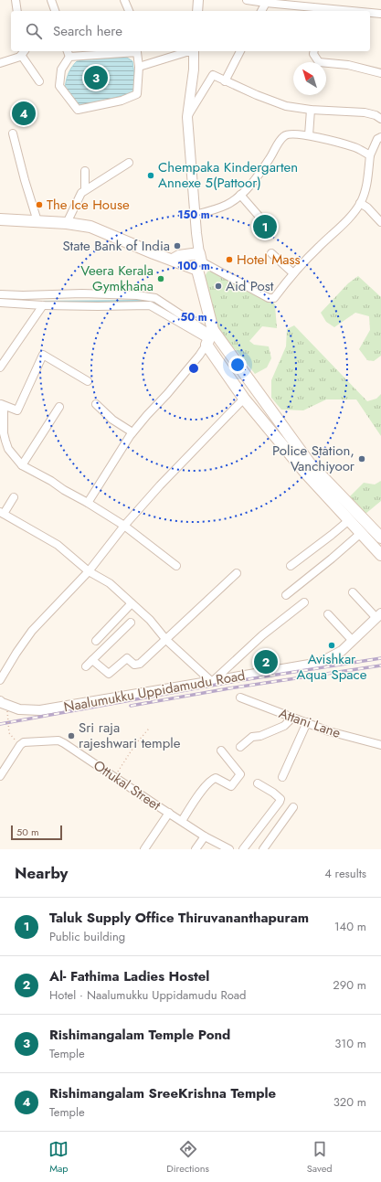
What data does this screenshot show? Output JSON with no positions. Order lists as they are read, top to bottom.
{
  "streets": {
    "street": ["Naalumukku Uppidamudu Road", "Attani Lane", "Ottukal Street"]
  },
  "places": [
    "Chempaka Kindergarten Annexe 5(Pattoor)",
    "The Ice House",
    "State Bank of India",
    "Hotel Mass",
    "Veera Kerala Gymkhana",
    "Aid Post",
    "Police Station, Vanchiyoor",
    "Avishkar Aqua Space",
    "Sri raja rajeshwari temple"
  ],
  "scale_bar": "50 m",
  "north": "top left",
  "page": {
    "search": "Search here",
    "pins": [
      "3",
      "4",
      "1",
      "2"
    ],
    "scale": "50 m",
    "heading": ["Nearby", "4 results"],
    "list": [
      {
        "mark": "1",
        "name": "Taluk Supply Office Thiruvananthapuram",
        "note": "Public building",
        "value": "140 m"
      },
      {
        "mark": "2",
        "name": "Al- Fathima Ladies Hostel",
        "note": "Hotel · Naalumukku Uppidamudu Road",
        "value": "290 m"
      },
      {
        "mark": "3",
        "name": "Rishimangalam Temple Pond",
        "note": "Temple",
        "value": "310 m"
      },
      {
        "mark": "4",
        "name": "Rishimangalam SreeKrishna Temple",
        "note": "Temple",
        "value": "320 m"
      }
    ],
    "nav": ["Map", "Directions", "Saved"]
  },
  "rings": ["150 m", "100 m", "50 m"]
}
